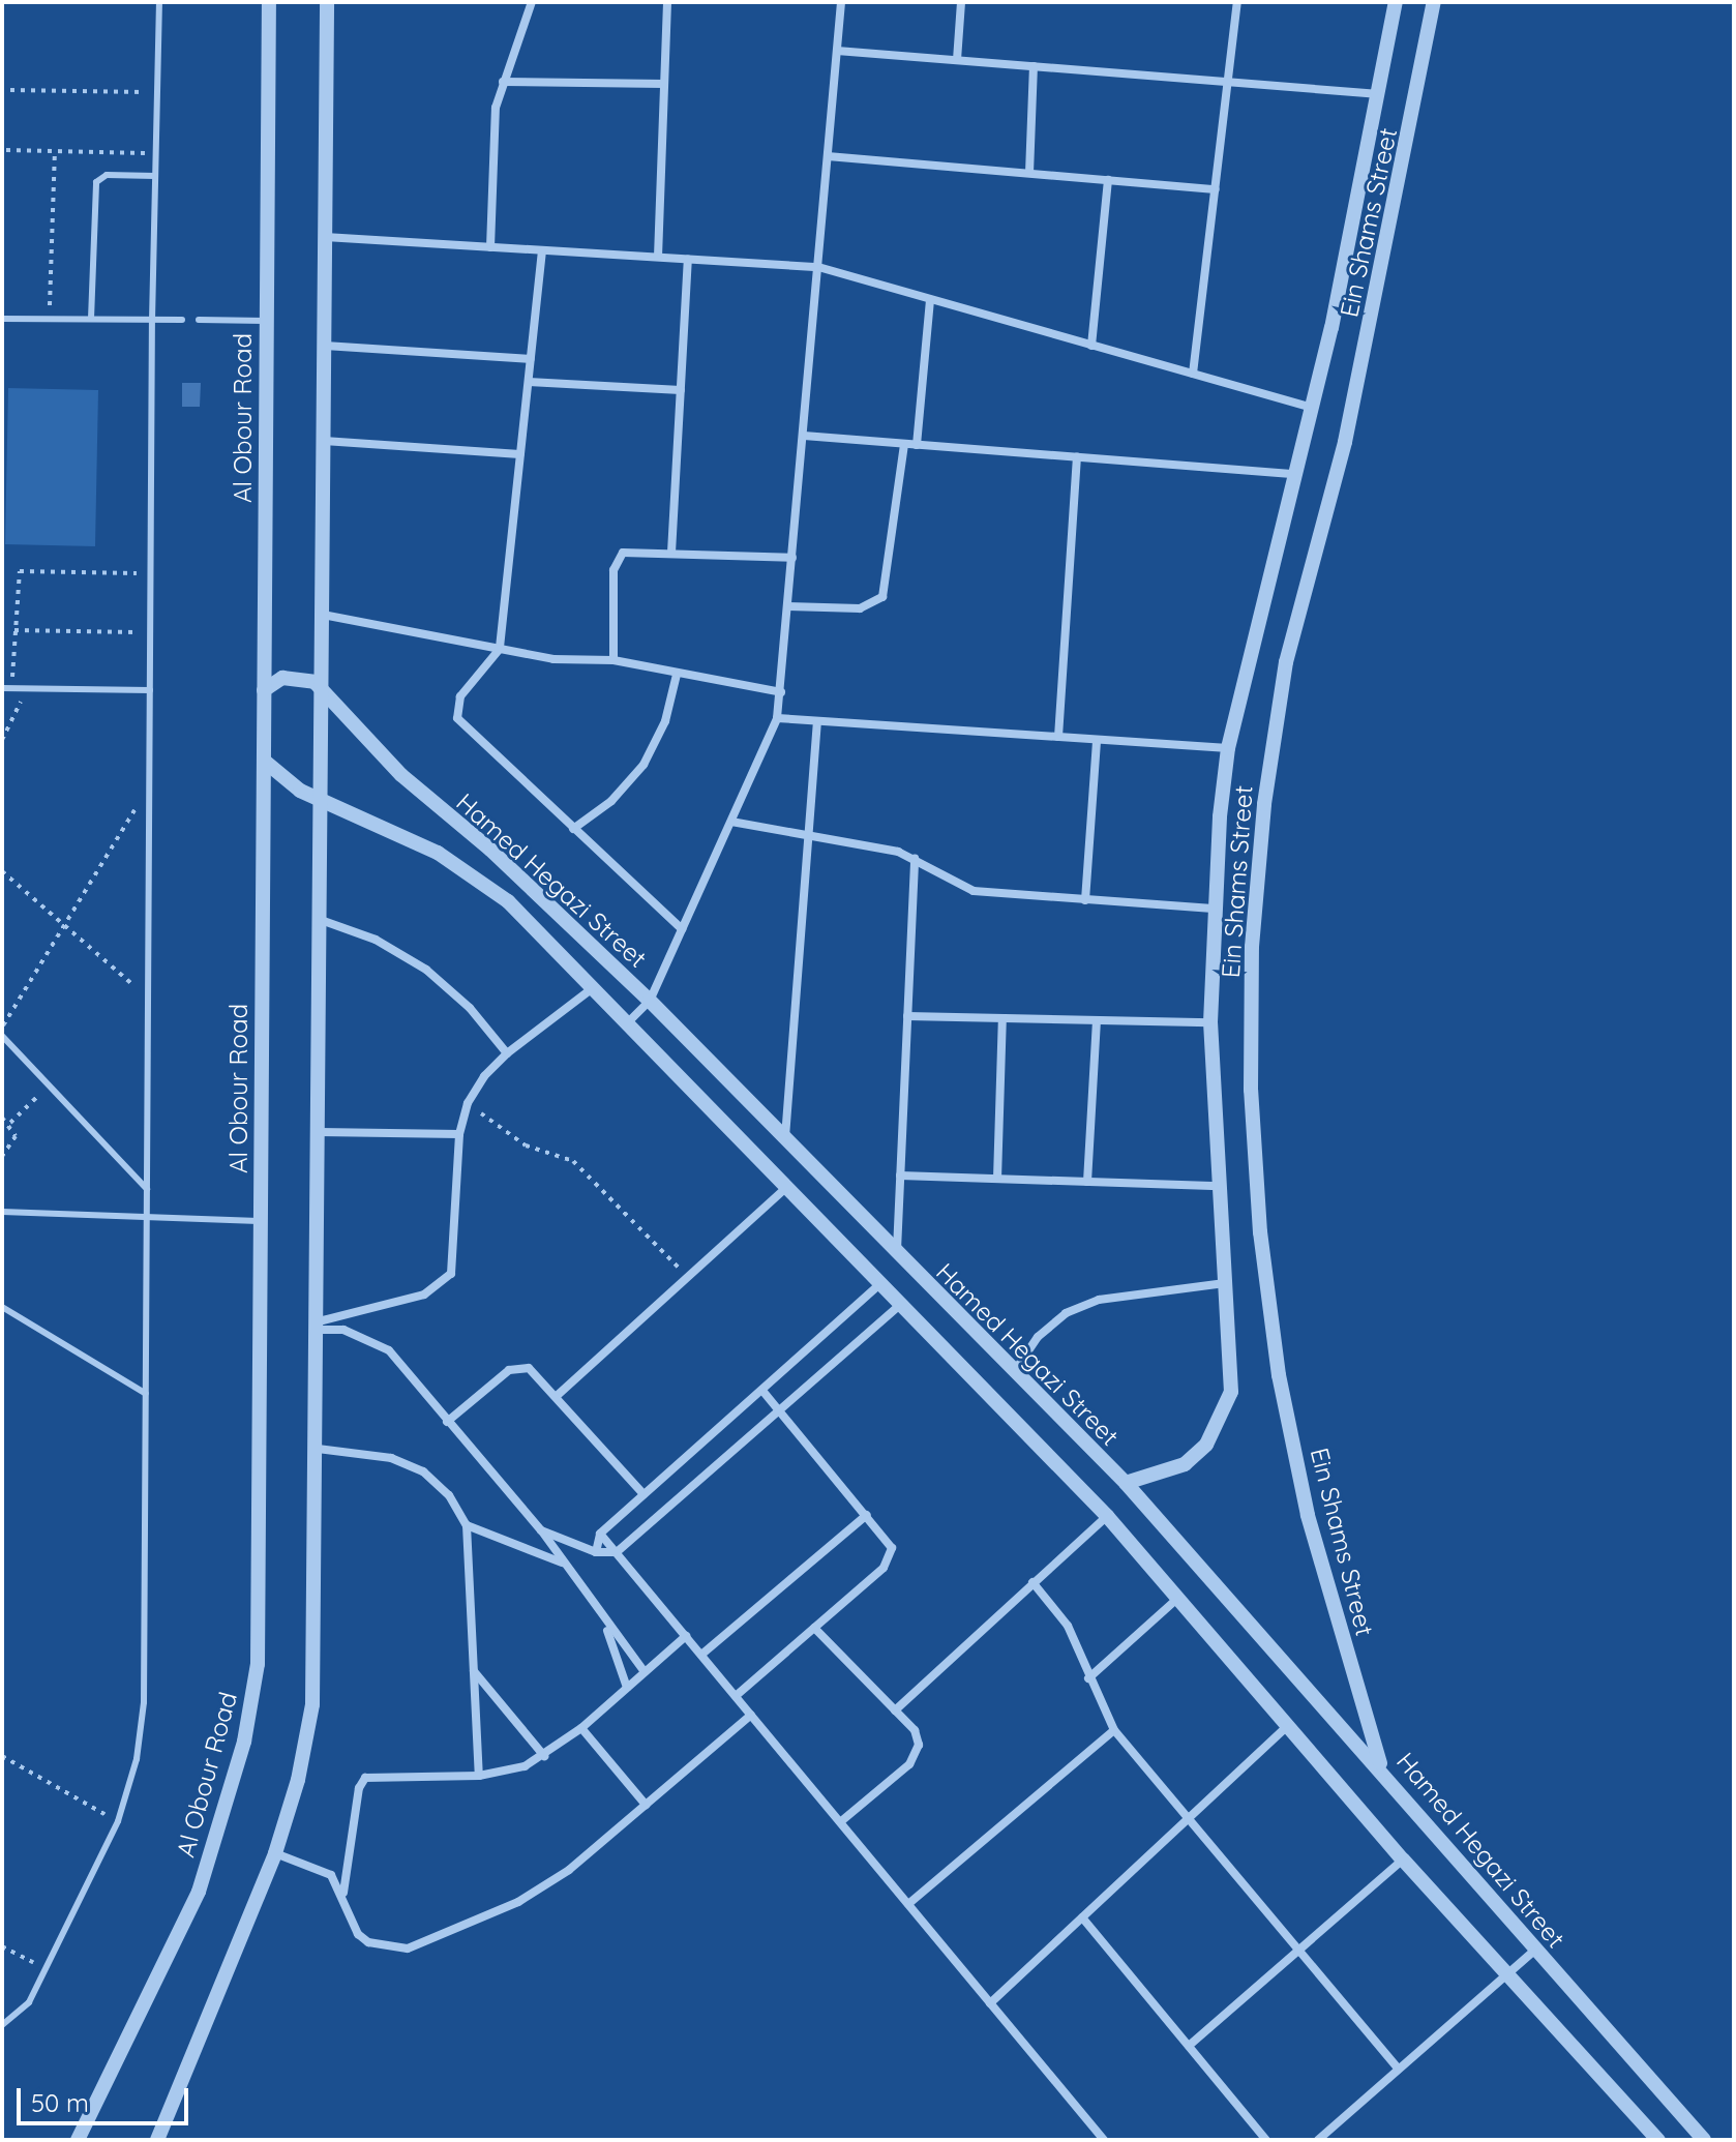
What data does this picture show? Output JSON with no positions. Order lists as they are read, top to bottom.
{
  "streets": {
    "street": ["Ein Shams Street", "Al Obour Road", "Hamed Hegazi Street"]
  },
  "crossings": [
    ["Ein Shams Street", "Hamed Hegazi Street"],
    ["Al Obour Road", "Hamed Hegazi Street"]
  ],
  "scale_bar": "50 m"
}
